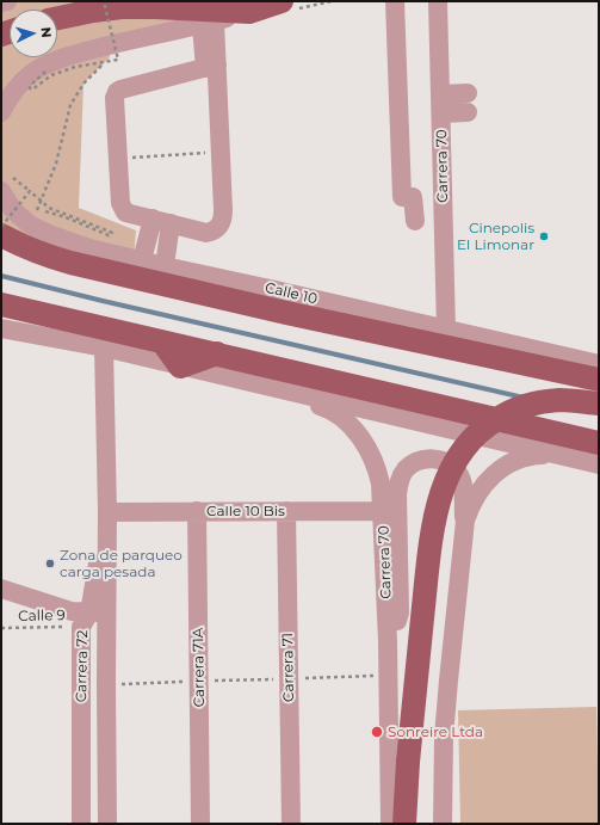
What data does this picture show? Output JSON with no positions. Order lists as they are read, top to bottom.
{
  "streets": {
    "main road": ["Calle 10"],
    "street": [
      "Carrera 70",
      "Calle 10 Bis",
      "Carrera 72",
      "Carrera 71A",
      "Carrera 71"
    ],
    "path": ["Calle 9"]
  },
  "crossings": [
    ["Carrera 70", "Calle 10"],
    ["Carrera 70", "Calle 10 Bis"],
    ["Calle 10 Bis", "Carrera 72"],
    ["Calle 10 Bis", "Carrera 71A"],
    ["Calle 10 Bis", "Carrera 71"],
    ["Calle 9", "Carrera 72"]
  ],
  "places": ["Cinepolis El Limonar", "Zona de parqueo carga pesada", "Sonreire Ltda"],
  "north": "right"
}
